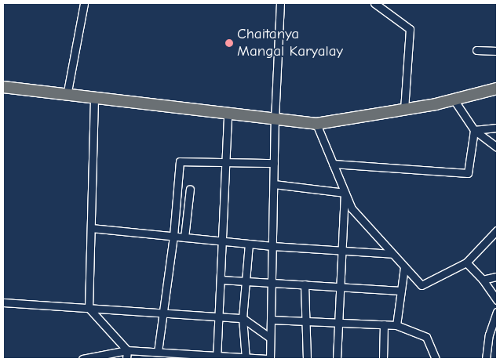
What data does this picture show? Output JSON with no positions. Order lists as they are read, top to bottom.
{
  "places": ["Chaitanya Mangal Karyalay"]
}
